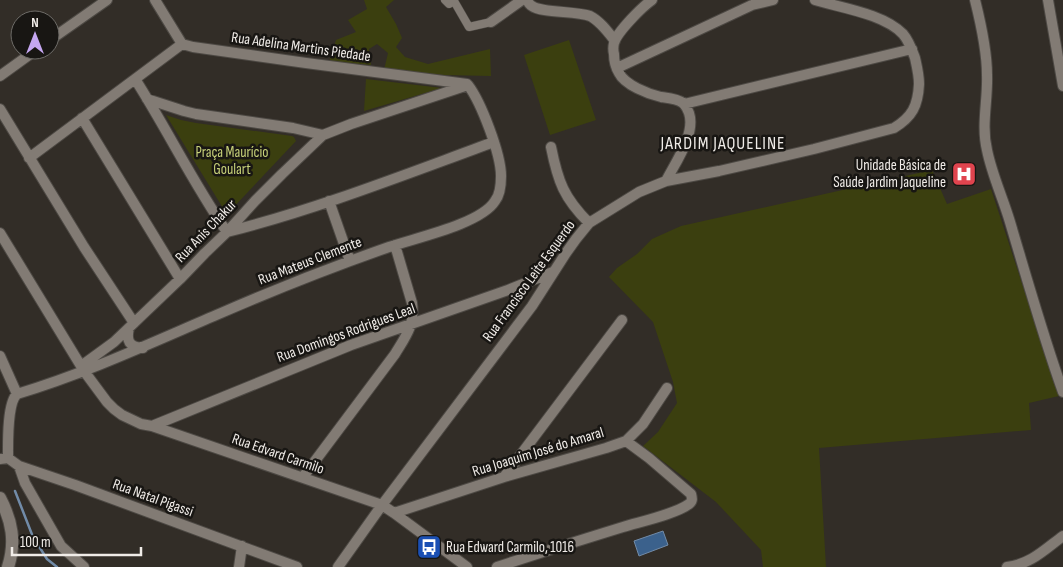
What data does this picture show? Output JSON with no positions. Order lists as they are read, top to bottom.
{
  "streets": {
    "street": [
      "Rua Adelina Martins Piedade",
      "Rua Anis Chakur",
      "Rua Mateus Clemente",
      "Rua Francisco Leite Esquerdo",
      "Rua Domingos Rodrigues Leal",
      "Rua Joaquim José do Amaral",
      "Rua Edvard Carmilo",
      "Rua Natal Pigassi"
    ]
  },
  "crossings": [
    ["Rua Adelina Martins Piedade", "Rua Anis Chakur"],
    ["Rua Adelina Martins Piedade", "Rua Mateus Clemente"],
    ["Rua Anis Chakur", "Rua Mateus Clemente"],
    ["Rua Anis Chakur", "Rua Edvard Carmilo"],
    ["Rua Mateus Clemente", "Rua Edvard Carmilo"],
    ["Rua Francisco Leite Esquerdo", "Rua Domingos Rodrigues Leal"],
    ["Rua Francisco Leite Esquerdo", "Rua Edvard Carmilo"],
    ["Rua Domingos Rodrigues Leal", "Rua Edvard Carmilo"],
    ["Rua Joaquim José do Amaral", "Rua Edvard Carmilo"]
  ],
  "districts": ["JARDIM JAQUELINE"],
  "parks": ["Praça Maurício Goulart"],
  "places": {
    "hospital": ["Unidade Básica de Saúde Jardim Jaqueline"],
    "bus stop": ["Rua Edward Carmilo, 1016"]
  },
  "scale_bar": "100 m",
  "north": "top"
}
